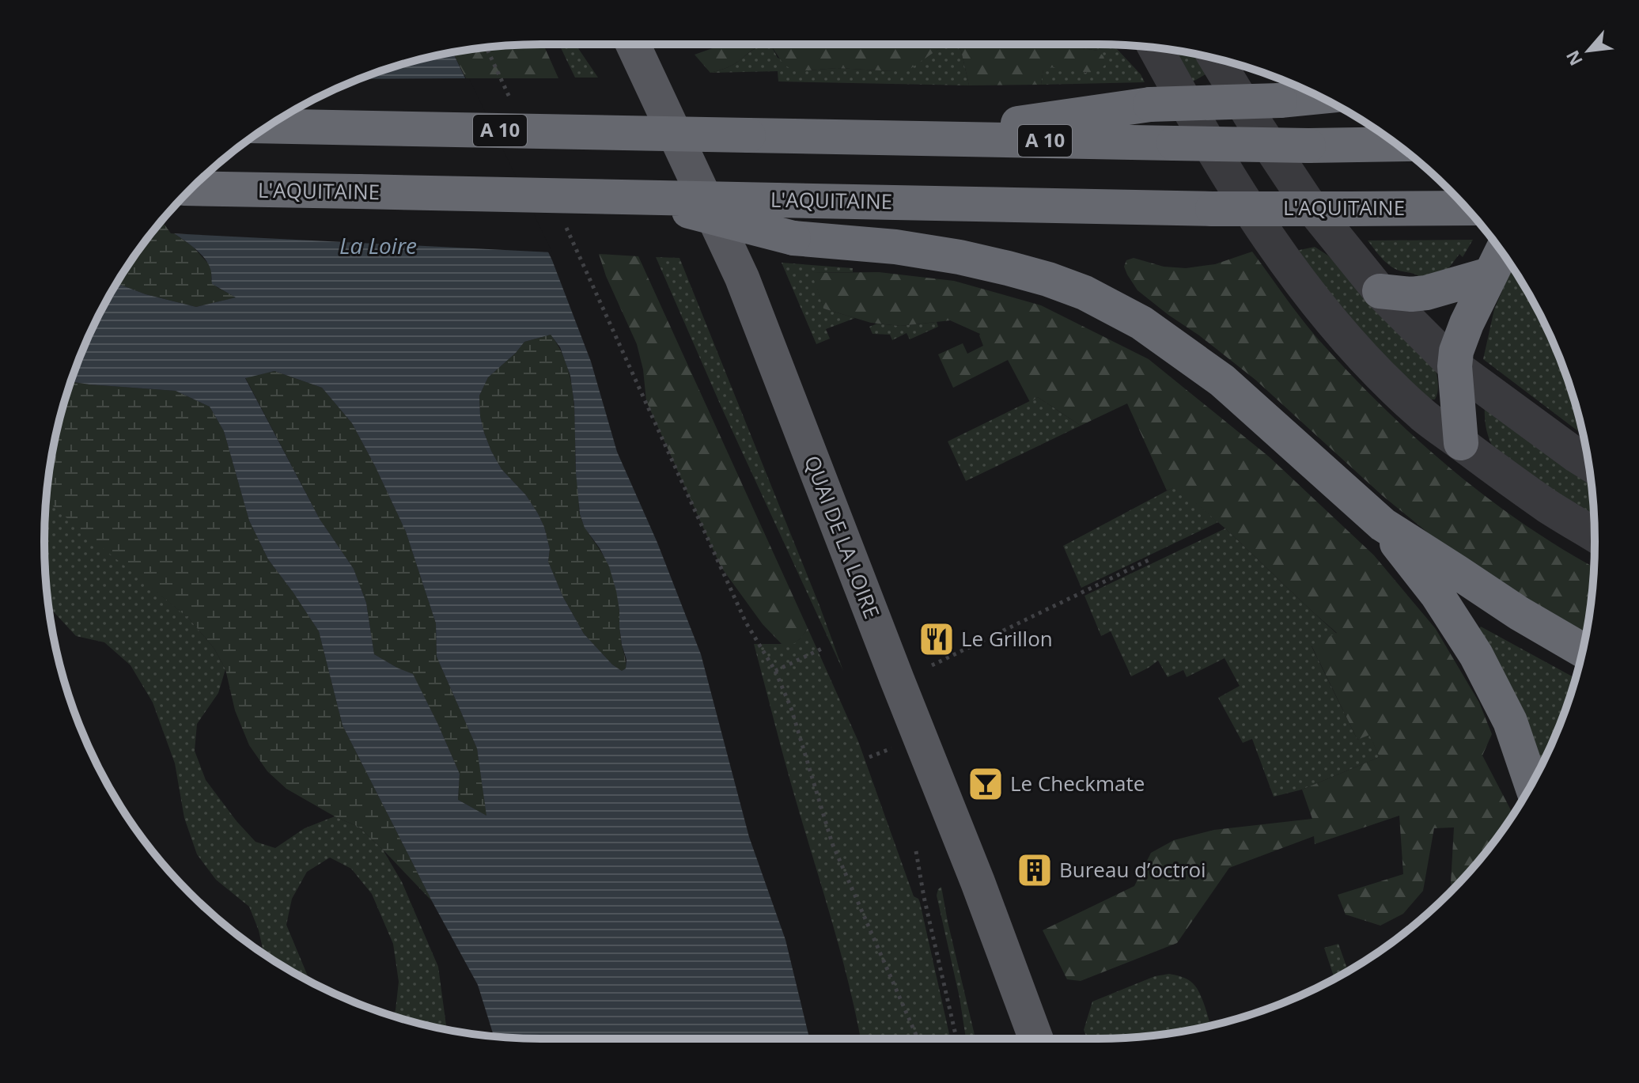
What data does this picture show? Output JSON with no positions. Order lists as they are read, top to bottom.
{
  "streets": {
    "highway": ["A 10", "L'AQUITAINE"],
    "main road": ["QUAI DE LA LOIRE"]
  },
  "water": ["La Loire"],
  "places": {
    "restaurant": ["Le Grillon"],
    "bar": ["Le Checkmate"],
    "building": ["Bureau d’octroi"]
  },
  "north": "bottom left"
}
